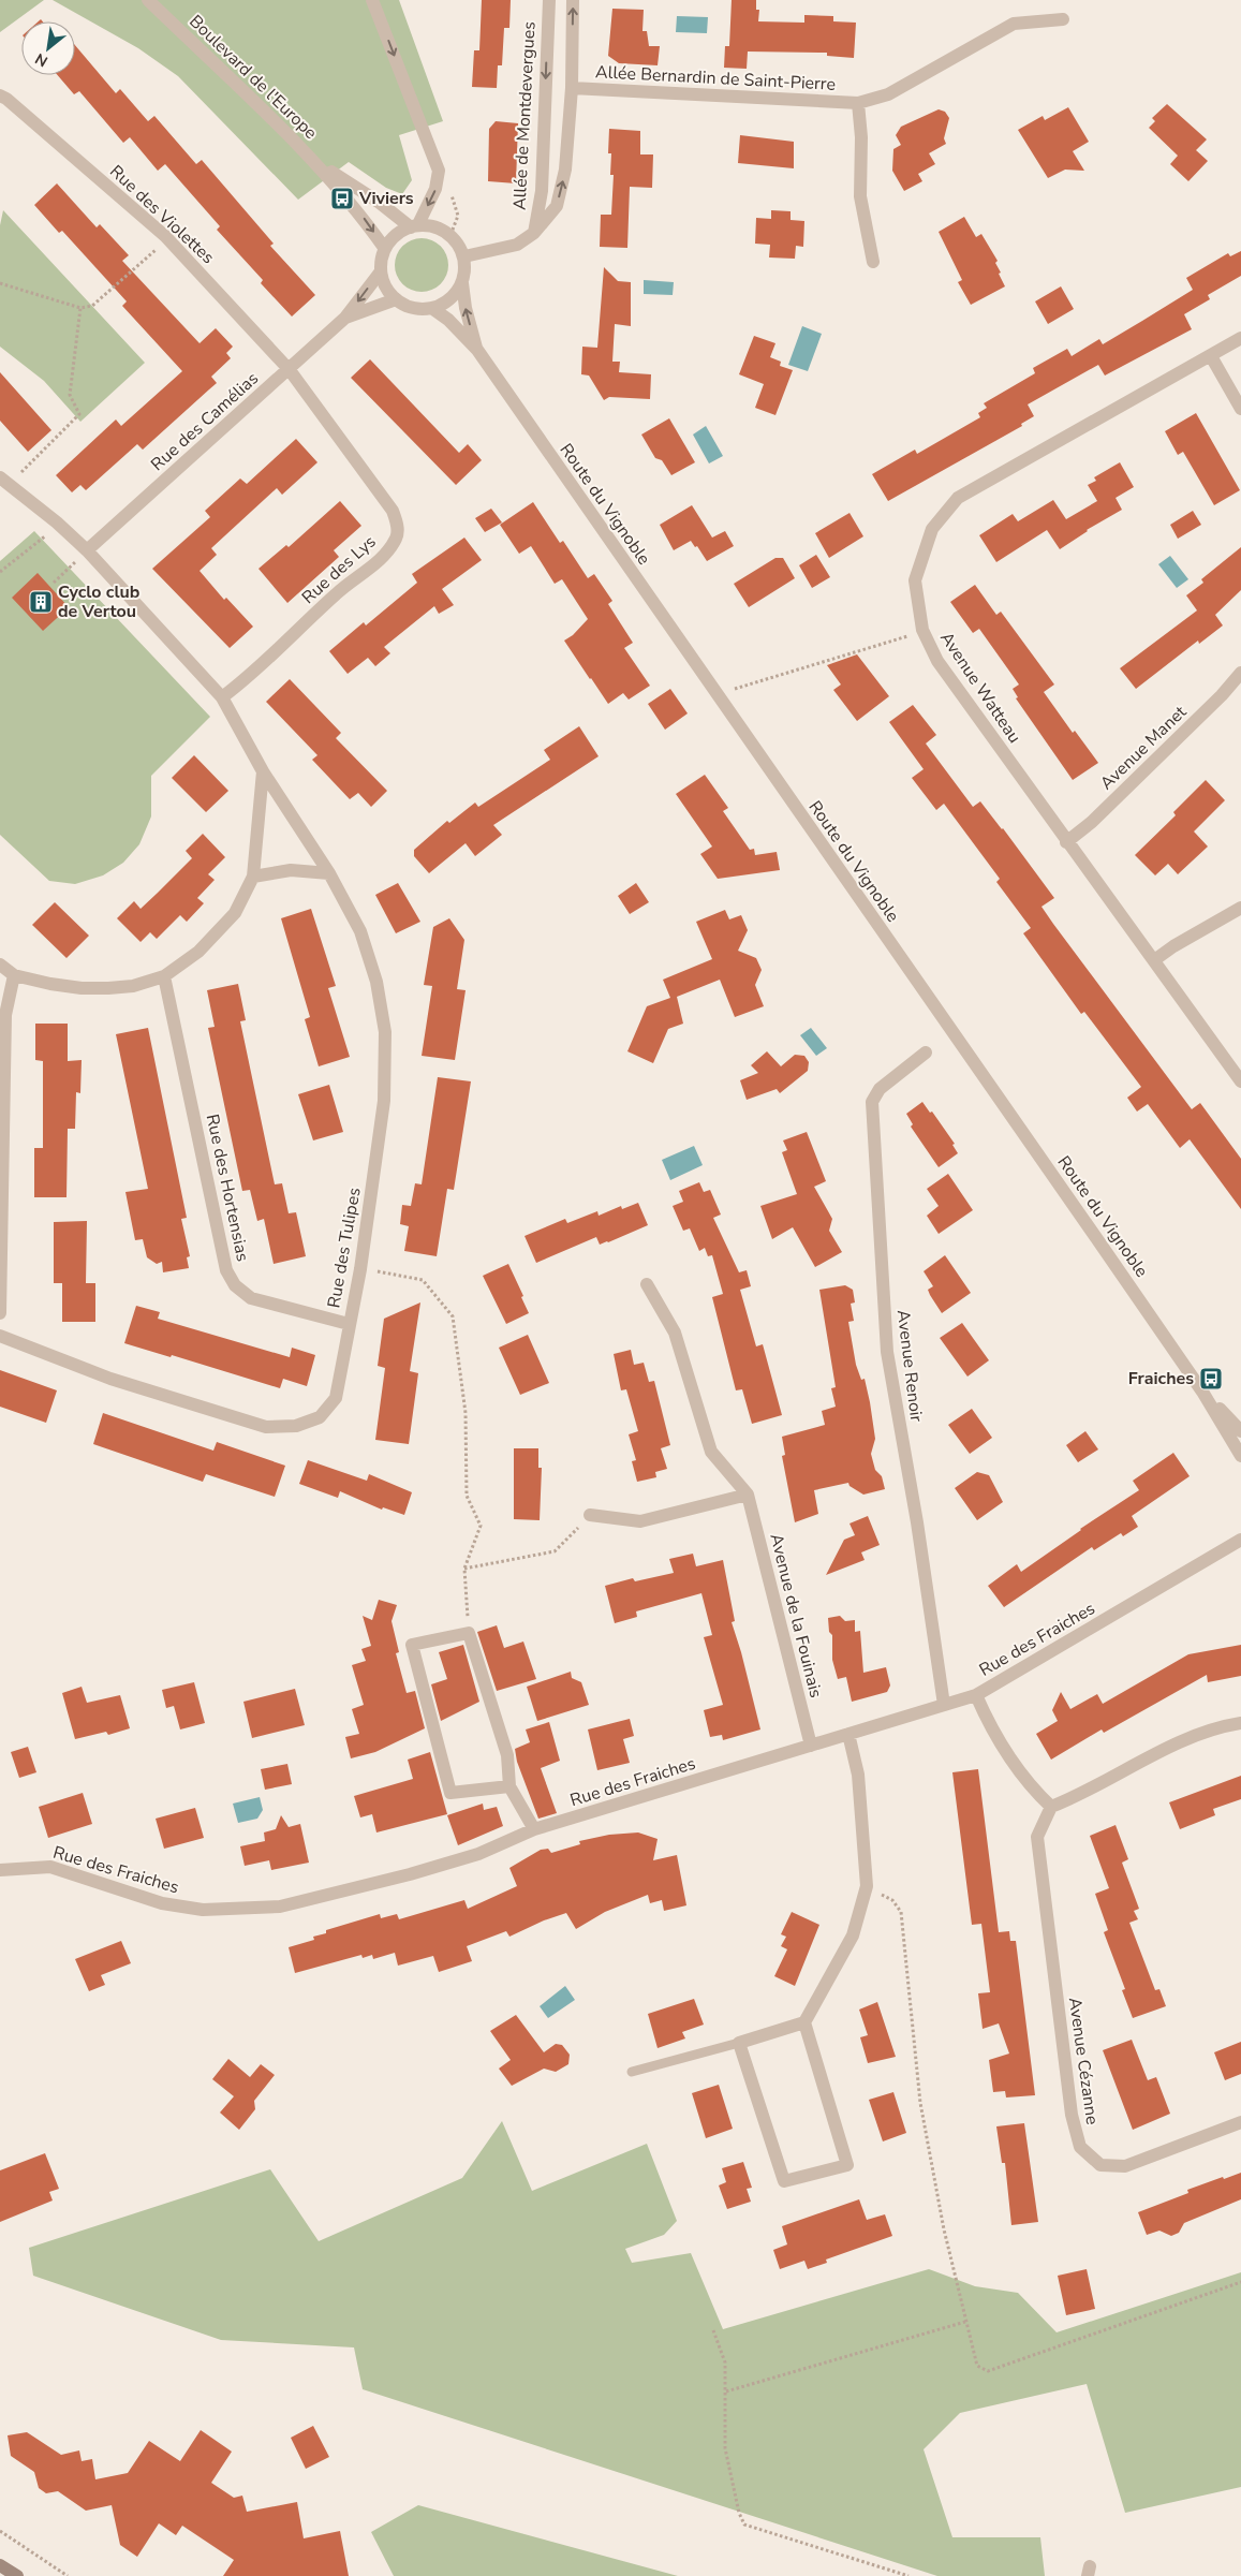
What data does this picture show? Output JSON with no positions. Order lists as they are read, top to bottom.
{
  "streets": {
    "street": [
      "Boulevard de l'Europe",
      "Allée Bernardin de Saint-Pierre",
      "Allée de Montdevergues",
      "Rue des Violettes",
      "Rue des Camélias",
      "Route du Vignoble",
      "Rue des Lys",
      "Avenue Watteau",
      "Avenue Manet",
      "Rue des Hortensias",
      "Rue des Tulipes",
      "Avenue Renoir",
      "Avenue de la Fouinais",
      "Rue des Fraiches",
      "Avenue Cézanne"
    ]
  },
  "crossings": [
    ["Boulevard de l'Europe", "Allée de Montdevergues"],
    ["Boulevard de l'Europe", "Rue des Camélias"],
    ["Boulevard de l'Europe", "Route du Vignoble"],
    ["Allée Bernardin de Saint-Pierre", "Allée de Montdevergues"],
    ["Allée de Montdevergues", "Rue des Camélias"],
    ["Allée de Montdevergues", "Route du Vignoble"],
    ["Rue des Violettes", "Rue des Camélias"],
    ["Rue des Violettes", "Rue des Lys"],
    ["Rue des Camélias", "Route du Vignoble"],
    ["Rue des Camélias", "Rue des Lys"],
    ["Rue des Camélias", "Rue des Tulipes"],
    ["Rue des Lys", "Rue des Tulipes"],
    ["Avenue Watteau", "Avenue Manet"],
    ["Rue des Hortensias", "Rue des Tulipes"],
    ["Avenue Renoir", "Rue des Fraiches"],
    ["Avenue de la Fouinais", "Rue des Fraiches"]
  ],
  "places": {
    "bus stop": ["Viviers", "Fraiches"],
    "building": ["Cyclo club de Vertou"]
  },
  "north": "bottom left"
}
